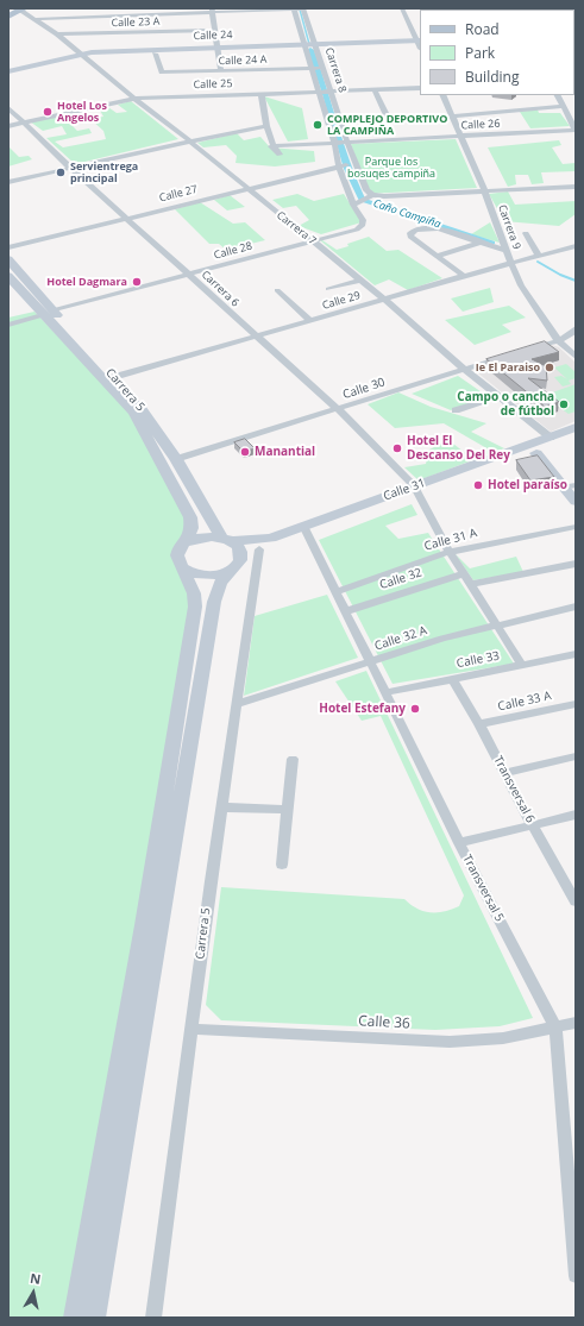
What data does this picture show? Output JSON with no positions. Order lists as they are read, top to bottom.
{
  "streets": {
    "main road": ["Calle 24", "Carrera 5", "Calle 31"],
    "street": [
      "Calle 23 A",
      "Calle 24 A",
      "Carrera 8",
      "Calle 25",
      "Calle 26",
      "Calle 27",
      "Carrera 9",
      "Carrera 7",
      "Calle 28",
      "Carrera 6",
      "Calle 29",
      "Calle 30",
      "Calle 31 A",
      "Calle 32",
      "Calle 32 A",
      "Calle 33",
      "Calle 33 A",
      "Transversal 6",
      "Transversal 5",
      "Calle 36"
    ]
  },
  "crossings": [
    ["Calle 23 A", "Carrera 7"],
    ["Calle 24", "Calle 24 A"],
    ["Calle 24", "Carrera 8"],
    ["Calle 24", "Carrera 7"],
    ["Calle 24 A", "Carrera 8"],
    ["Carrera 8", "Calle 25"],
    ["Carrera 8", "Calle 26"],
    ["Carrera 8", "Calle 27"],
    ["Carrera 8", "Calle 28"],
    ["Calle 25", "Carrera 7"],
    ["Calle 25", "Carrera 6"],
    ["Calle 26", "Carrera 9"],
    ["Calle 27", "Carrera 7"],
    ["Calle 27", "Carrera 6"],
    ["Carrera 9", "Calle 29"],
    ["Carrera 7", "Calle 28"],
    ["Carrera 7", "Calle 29"],
    ["Carrera 7", "Calle 30"],
    ["Carrera 7", "Calle 31"],
    ["Calle 28", "Carrera 6"],
    ["Calle 28", "Carrera 5"],
    ["Carrera 6", "Calle 29"],
    ["Carrera 6", "Calle 30"],
    ["Carrera 6", "Calle 31"],
    ["Calle 29", "Carrera 5"],
    ["Calle 30", "Carrera 5"],
    ["Carrera 5", "Calle 31"],
    ["Carrera 5", "Calle 32 A"],
    ["Carrera 5", "Calle 36"],
    ["Calle 31", "Transversal 5"],
    ["Calle 31 A", "Transversal 5"],
    ["Calle 32", "Transversal 5"],
    ["Calle 32 A", "Transversal 5"],
    ["Calle 33", "Transversal 6"],
    ["Calle 33", "Transversal 5"],
    ["Calle 33 A", "Transversal 6"],
    ["Transversal 5", "Calle 36"]
  ],
  "water": ["Caño Campiña"],
  "parks": ["Parque los bosuqes campiña"],
  "places": [
    "Hotel Los Angelos",
    "COMPLEJO DEPORTIVO LA CAMPIÑA",
    "Servientrega principal",
    "Hotel Dagmara",
    "Ie El Paraiso",
    "Campo o cancha de fútbol",
    "Hotel El Descanso Del Rey",
    "Manantial",
    "Hotel paraíso",
    "Hotel Estefany"
  ],
  "legend": ["Road", "Park", "Building"],
  "north": "top"
}
